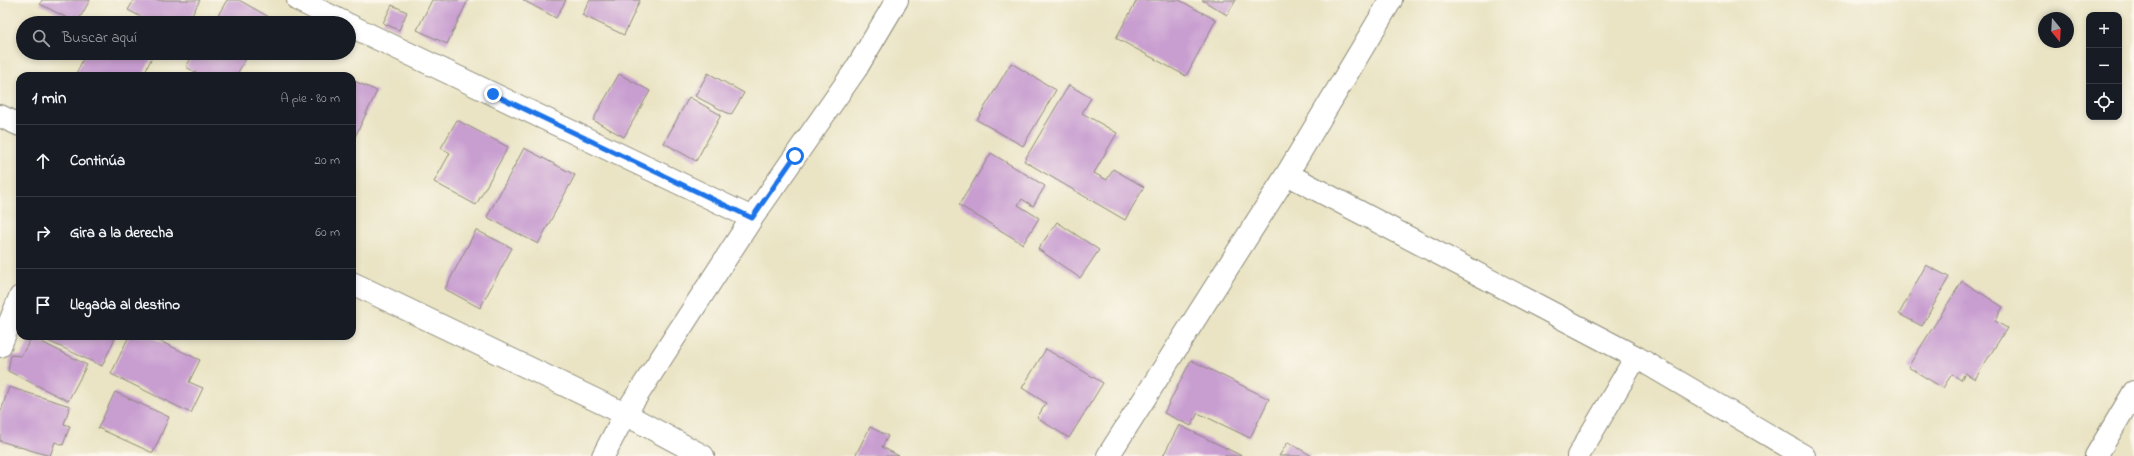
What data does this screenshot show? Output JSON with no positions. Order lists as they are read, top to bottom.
{
  "north": "bottom",
  "page": {
    "map_buttons": ["+", "−"],
    "search": "Buscar aquí",
    "heading": ["1 min", "A pie · 80 m"],
    "list": [
      ["Continúa", "20 m"],
      ["Gira a la derecha", "60 m"],
      "Llegada al destino"
    ]
  }
}
